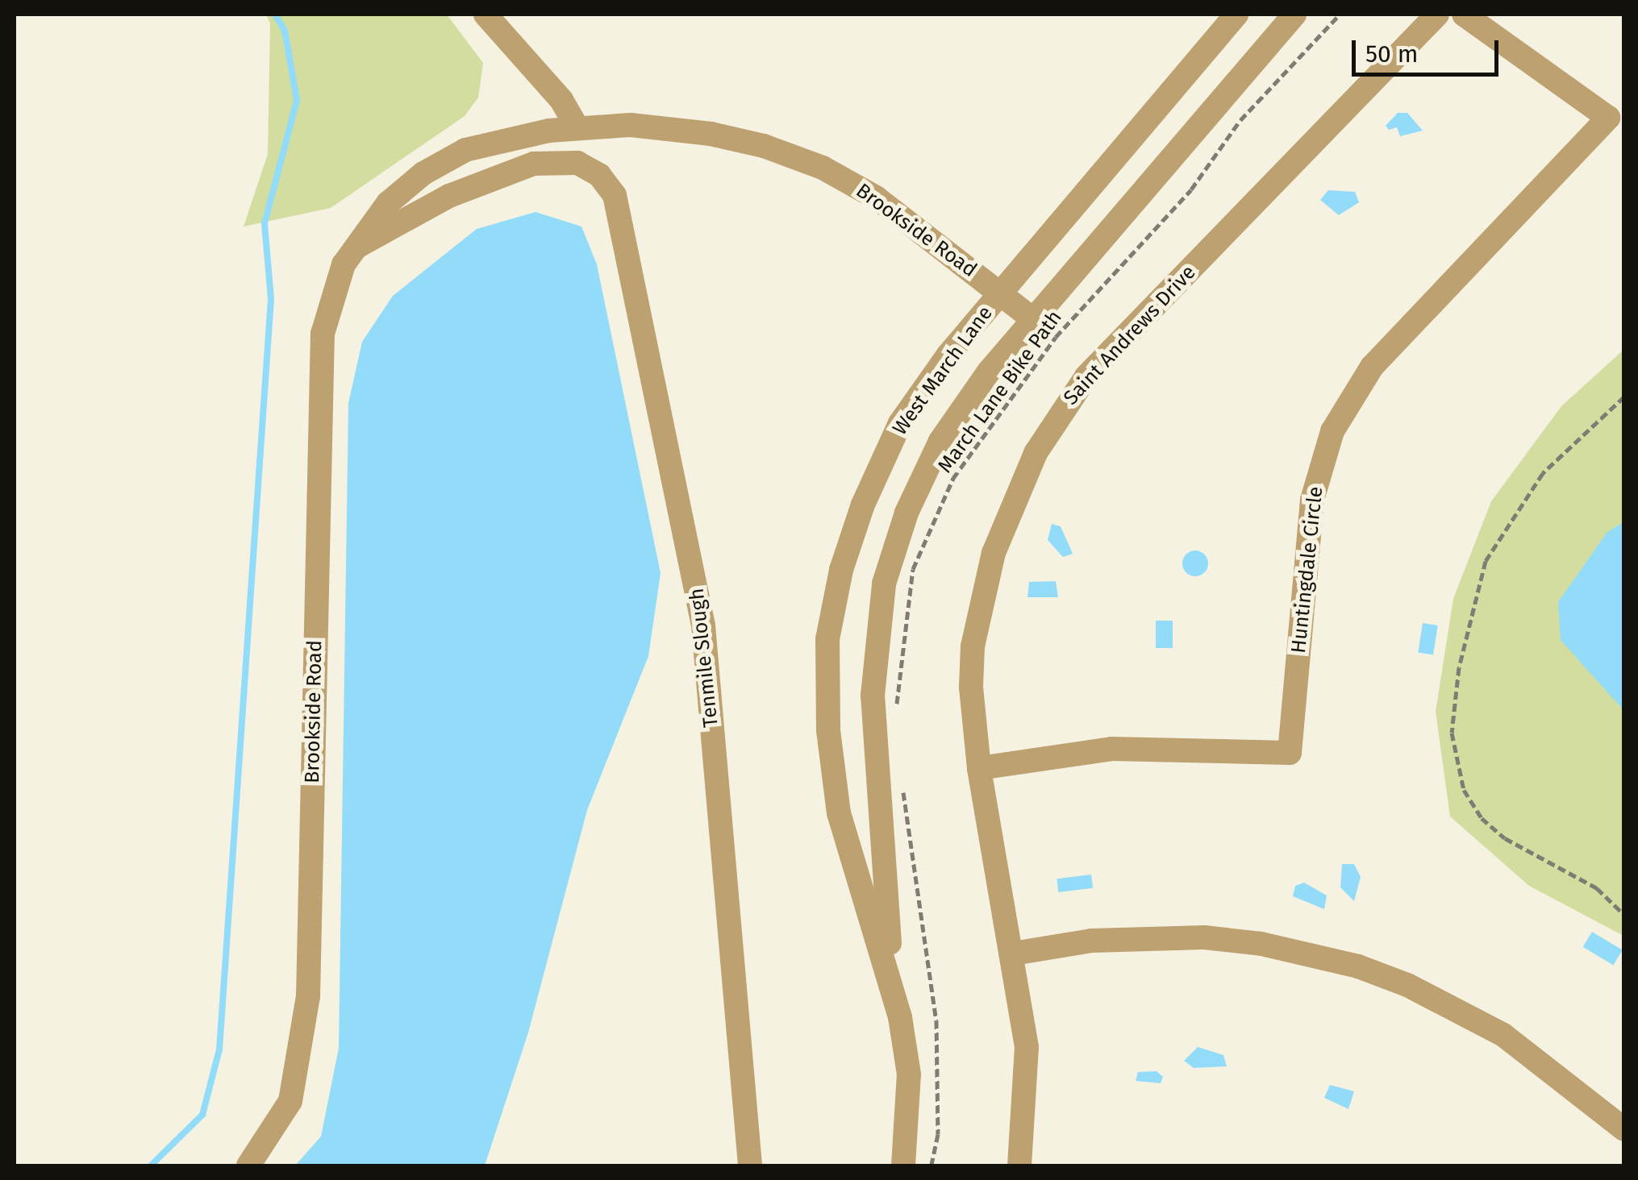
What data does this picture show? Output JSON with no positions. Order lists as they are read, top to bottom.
{
  "streets": {
    "street": [
      "Brookside Road",
      "Saint Andrews Drive",
      "West March Lane",
      "Huntingdale Circle",
      "Tenmile Slough"
    ],
    "path": ["March Lane Bike Path"]
  },
  "crossings": [
    ["Brookside Road", "West March Lane"],
    ["Brookside Road", "Tenmile Slough"],
    ["Saint Andrews Drive", "Huntingdale Circle"]
  ],
  "scale_bar": "50 m"
}
